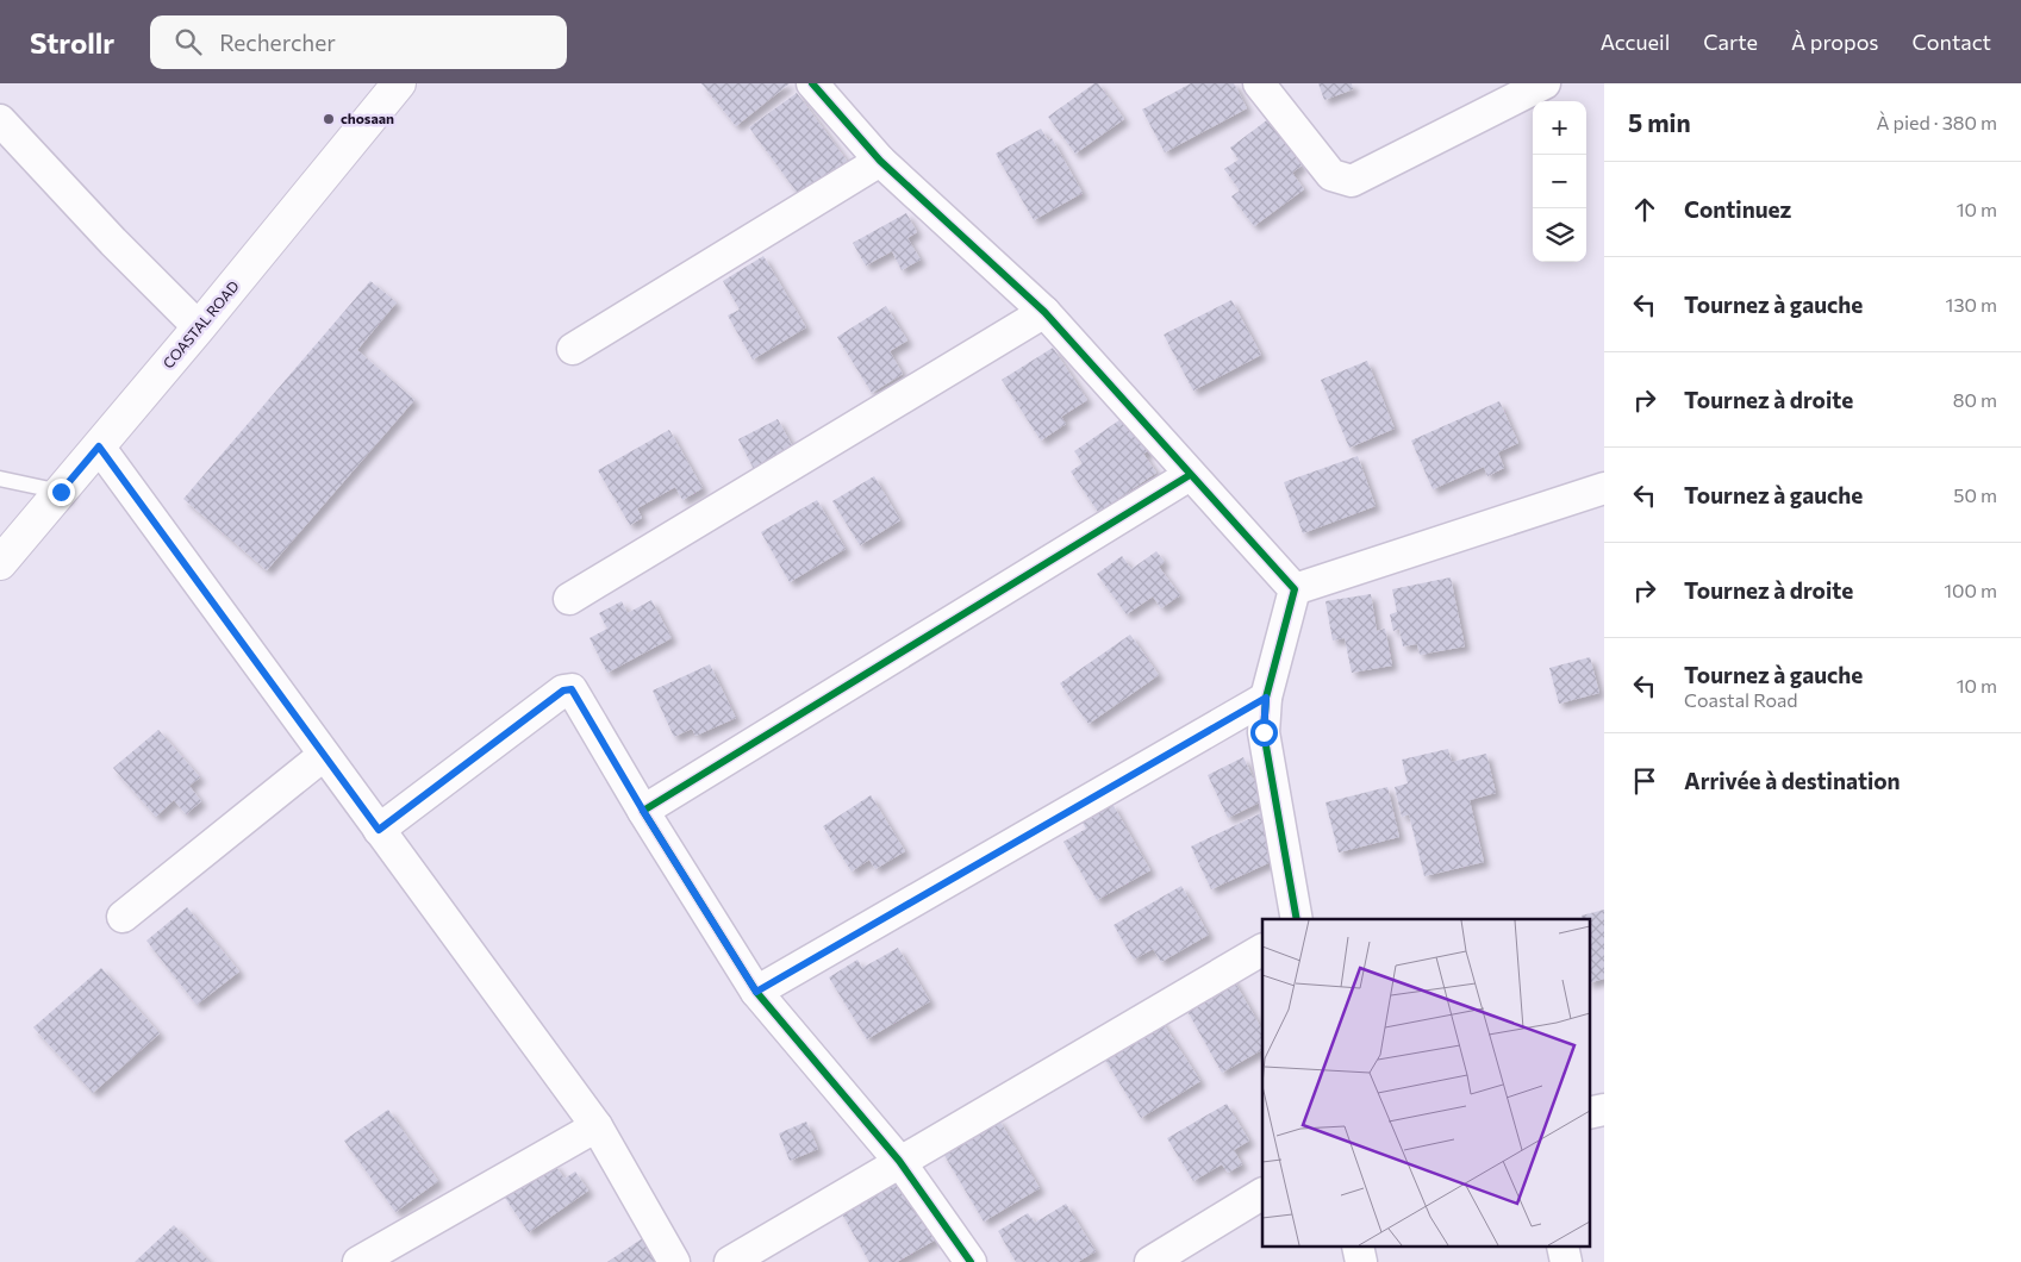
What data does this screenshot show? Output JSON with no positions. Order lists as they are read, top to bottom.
{
  "streets": {
    "main road": ["COASTAL ROAD"]
  },
  "places": ["chosaan"],
  "page": {
    "header": "Strollr",
    "search": "Rechercher",
    "nav": [
      "Accueil",
      "Carte",
      "À propos",
      "Contact"
    ],
    "heading": ["5 min", "À pied · 380 m"],
    "map_buttons": ["+", "−"],
    "list": [
      ["Continuez", "10 m"],
      ["Tournez à gauche", "130 m"],
      ["Tournez à droite", "80 m"],
      ["Tournez à gauche", "50 m"],
      ["Tournez à droite", "100 m"],
      ["Tournez à gauche", "Coastal Road", "10 m"],
      "Arrivée à destination"
    ]
  }
}
